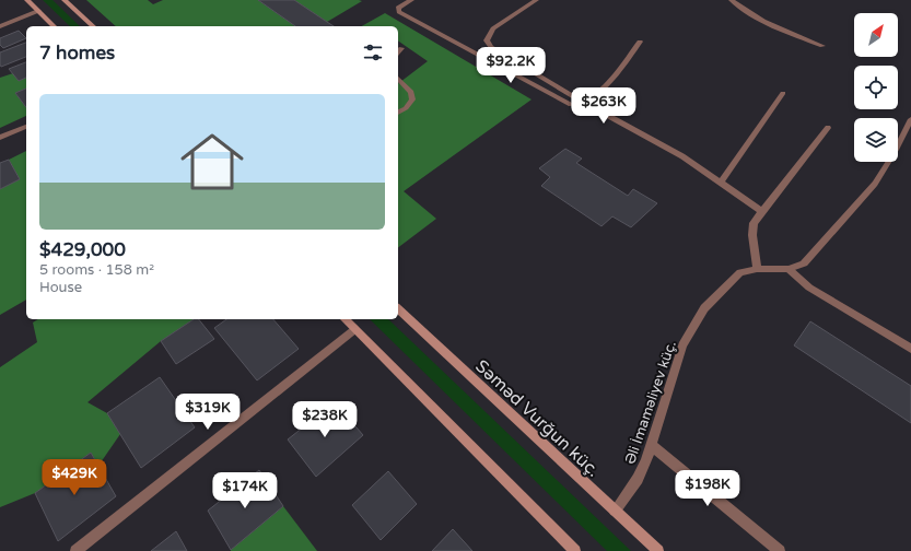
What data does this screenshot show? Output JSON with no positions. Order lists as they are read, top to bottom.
{
  "streets": {
    "main road": ["Səməd Vurğun küç."],
    "street": ["Əli İmaməliyev küç."]
  },
  "crossings": [
    ["Əli İmaməliyev küç.", "Səməd Vurğun küç."]
  ],
  "north": "top right",
  "page": {
    "heading": "7 homes",
    "price": [
      "$92.2K",
      "$263K",
      "$319K",
      "$238K",
      "$429K",
      "$198K",
      "$174K"
    ],
    "list": [
      {
        "name": "$429,000",
        "note": "5 rooms · 158 m² · House"
      }
    ]
  }
}
